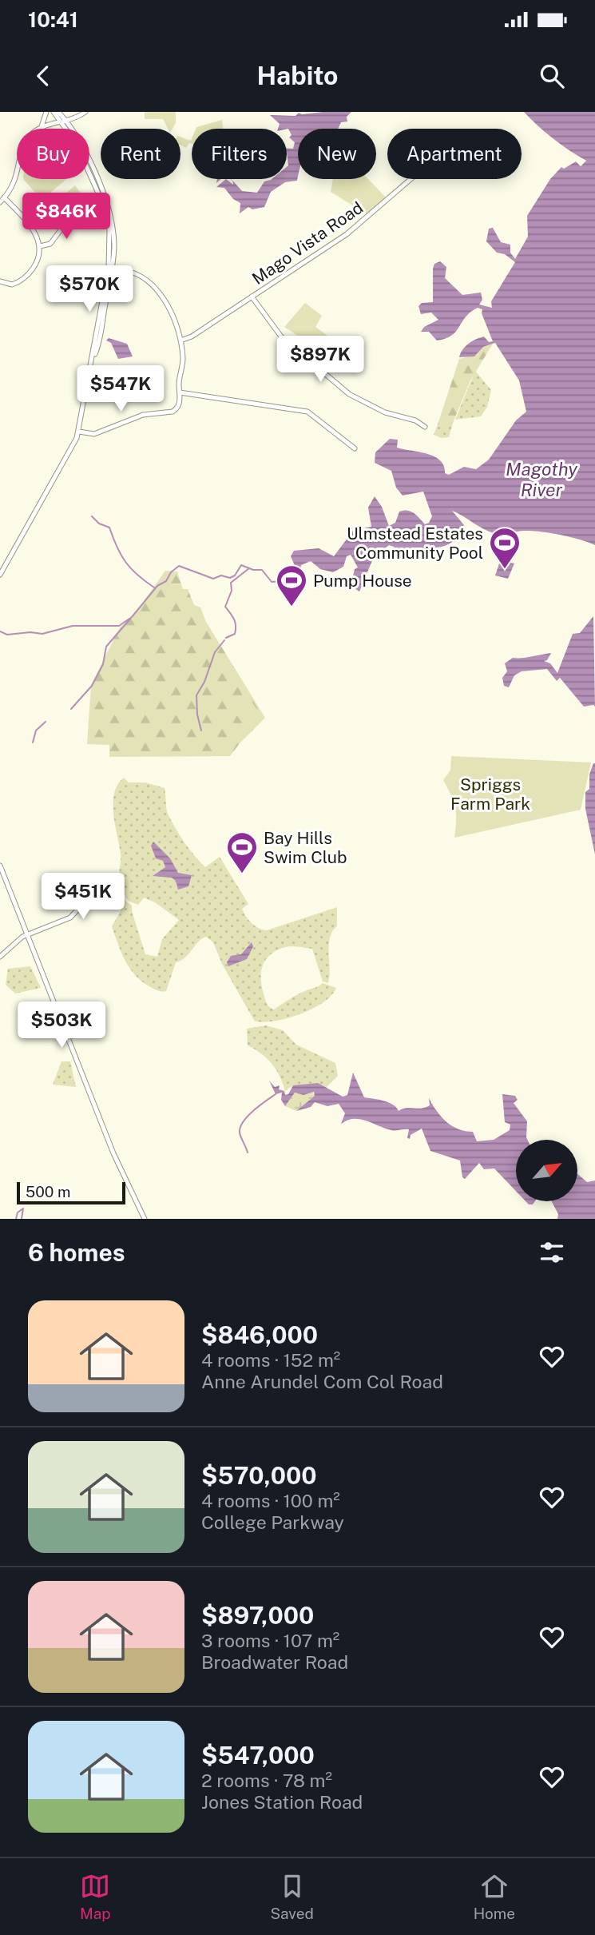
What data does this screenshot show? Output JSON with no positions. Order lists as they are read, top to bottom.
{
  "streets": {
    "street": ["Mago Vista Road"]
  },
  "water": ["Magothy River"],
  "parks": ["Spriggs Farm Park"],
  "places": {
    "sports": ["Ulmstead Estates Community Pool", "Pump House", "Bay Hills Swim Club"]
  },
  "scale_bar": "500 m",
  "north": "top right",
  "page": {
    "status": "10:41",
    "header": "Habito",
    "chip": [
      "Buy",
      "Rent",
      "Filters",
      "New",
      "Apartment"
    ],
    "price": [
      "$846K",
      "$570K",
      "$897K",
      "$547K",
      "$451K",
      "$503K"
    ],
    "scale": "500 m",
    "heading": "6 homes",
    "list": [
      {
        "name": "$846,000",
        "note": "4 rooms · 152 m² · Anne Arundel Com Col Road"
      },
      {
        "name": "$570,000",
        "note": "4 rooms · 100 m² · College Parkway"
      },
      {
        "name": "$897,000",
        "note": "3 rooms · 107 m² · Broadwater Road"
      },
      {
        "name": "$547,000",
        "note": "2 rooms · 78 m² · Jones Station Road"
      }
    ],
    "tabs": ["Map", "Saved", "Home"]
  }
}
